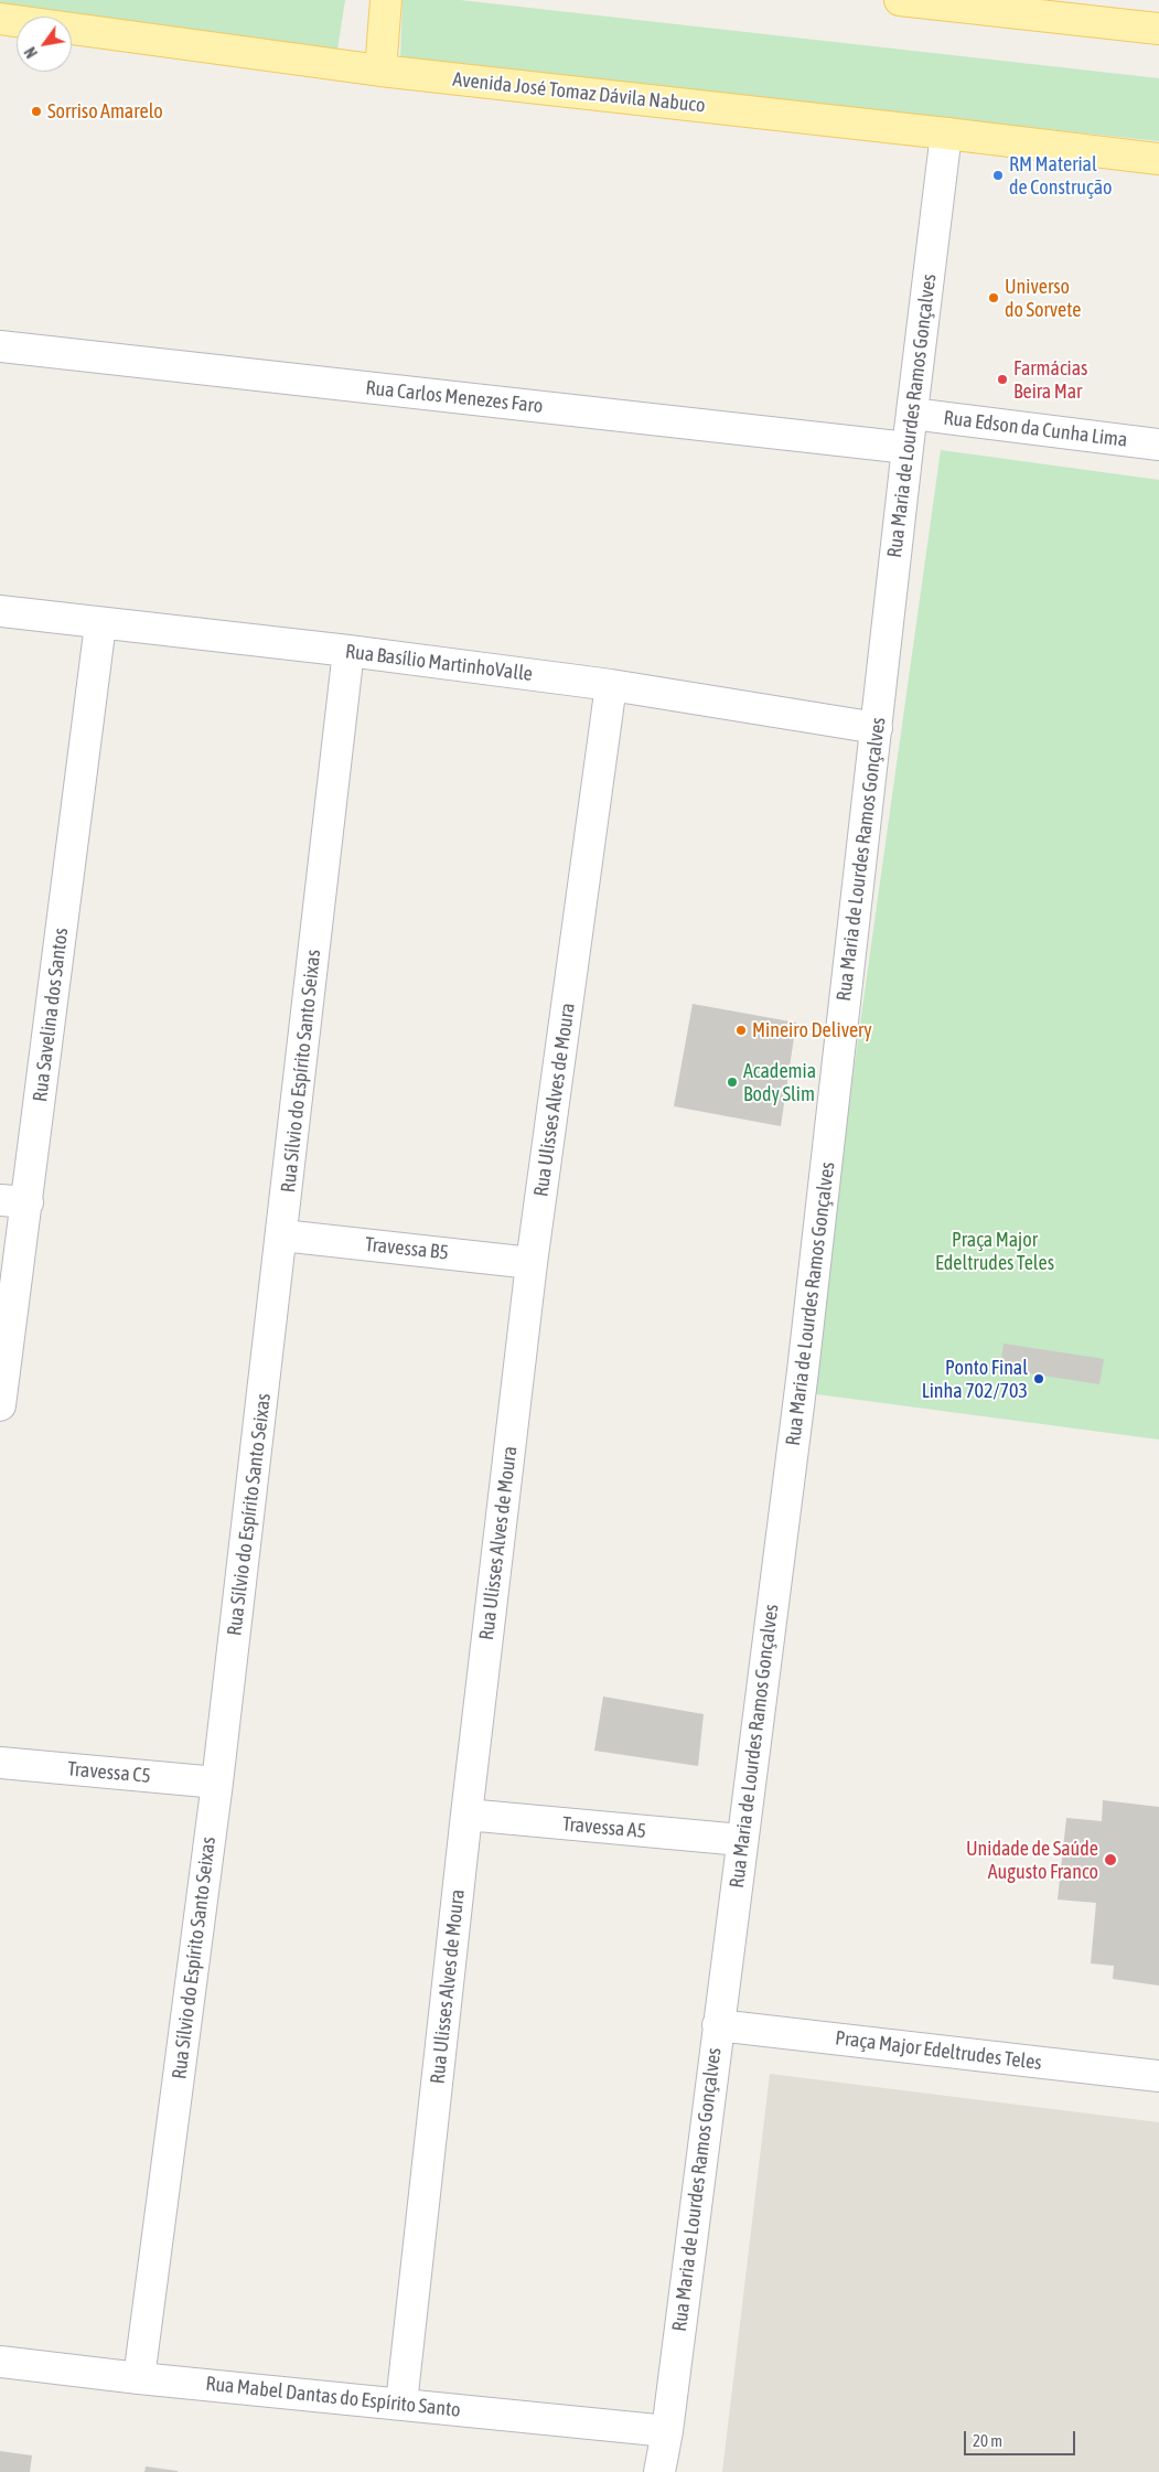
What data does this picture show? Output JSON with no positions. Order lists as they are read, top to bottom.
{
  "streets": {
    "main road": ["Avenida José Tomaz Dávila Nabuco"],
    "street": [
      "Rua Carlos Menezes Faro",
      "Rua Maria de Lourdes Ramos Gonçalves",
      "Rua Edson da Cunha Lima",
      "Rua Basílio MartinhoValle",
      "Rua Savelina dos Santos",
      "Rua Sílvio do Espírito Santo Seixas",
      "Rua Ulisses Alves de Moura",
      "Travessa B5",
      "Travessa C5",
      "Travessa A5",
      "Praça Major Edeltrudes Teles",
      "Rua Mabel Dantas do Espírito Santo"
    ]
  },
  "crossings": [
    ["Avenida José Tomaz Dávila Nabuco", "Rua Maria de Lourdes Ramos Gonçalves"],
    ["Rua Carlos Menezes Faro", "Rua Maria de Lourdes Ramos Gonçalves"],
    ["Rua Maria de Lourdes Ramos Gonçalves", "Rua Edson da Cunha Lima"],
    ["Rua Maria de Lourdes Ramos Gonçalves", "Rua Basílio MartinhoValle"],
    ["Rua Maria de Lourdes Ramos Gonçalves", "Travessa A5"],
    ["Rua Maria de Lourdes Ramos Gonçalves", "Praça Major Edeltrudes Teles"],
    ["Rua Maria de Lourdes Ramos Gonçalves", "Rua Mabel Dantas do Espírito Santo"],
    ["Rua Basílio MartinhoValle", "Rua Savelina dos Santos"],
    ["Rua Basílio MartinhoValle", "Rua Sílvio do Espírito Santo Seixas"],
    ["Rua Basílio MartinhoValle", "Rua Ulisses Alves de Moura"],
    ["Rua Sílvio do Espírito Santo Seixas", "Travessa B5"],
    ["Rua Sílvio do Espírito Santo Seixas", "Travessa C5"],
    ["Rua Sílvio do Espírito Santo Seixas", "Rua Mabel Dantas do Espírito Santo"],
    ["Rua Ulisses Alves de Moura", "Travessa B5"],
    ["Rua Ulisses Alves de Moura", "Travessa A5"],
    ["Rua Ulisses Alves de Moura", "Rua Mabel Dantas do Espírito Santo"]
  ],
  "parks": ["Praça Major Edeltrudes Teles"],
  "places": [
    "Sorriso Amarelo",
    "RM Material de Construção",
    "Universo do Sorvete",
    "Farmácias Beira Mar",
    "Mineiro Delivery",
    "Academia Body Slim",
    "Ponto Final Linha 702/703",
    "Unidade de Saúde Augusto Franco"
  ],
  "scale_bar": "20 m",
  "north": "bottom left"
}
